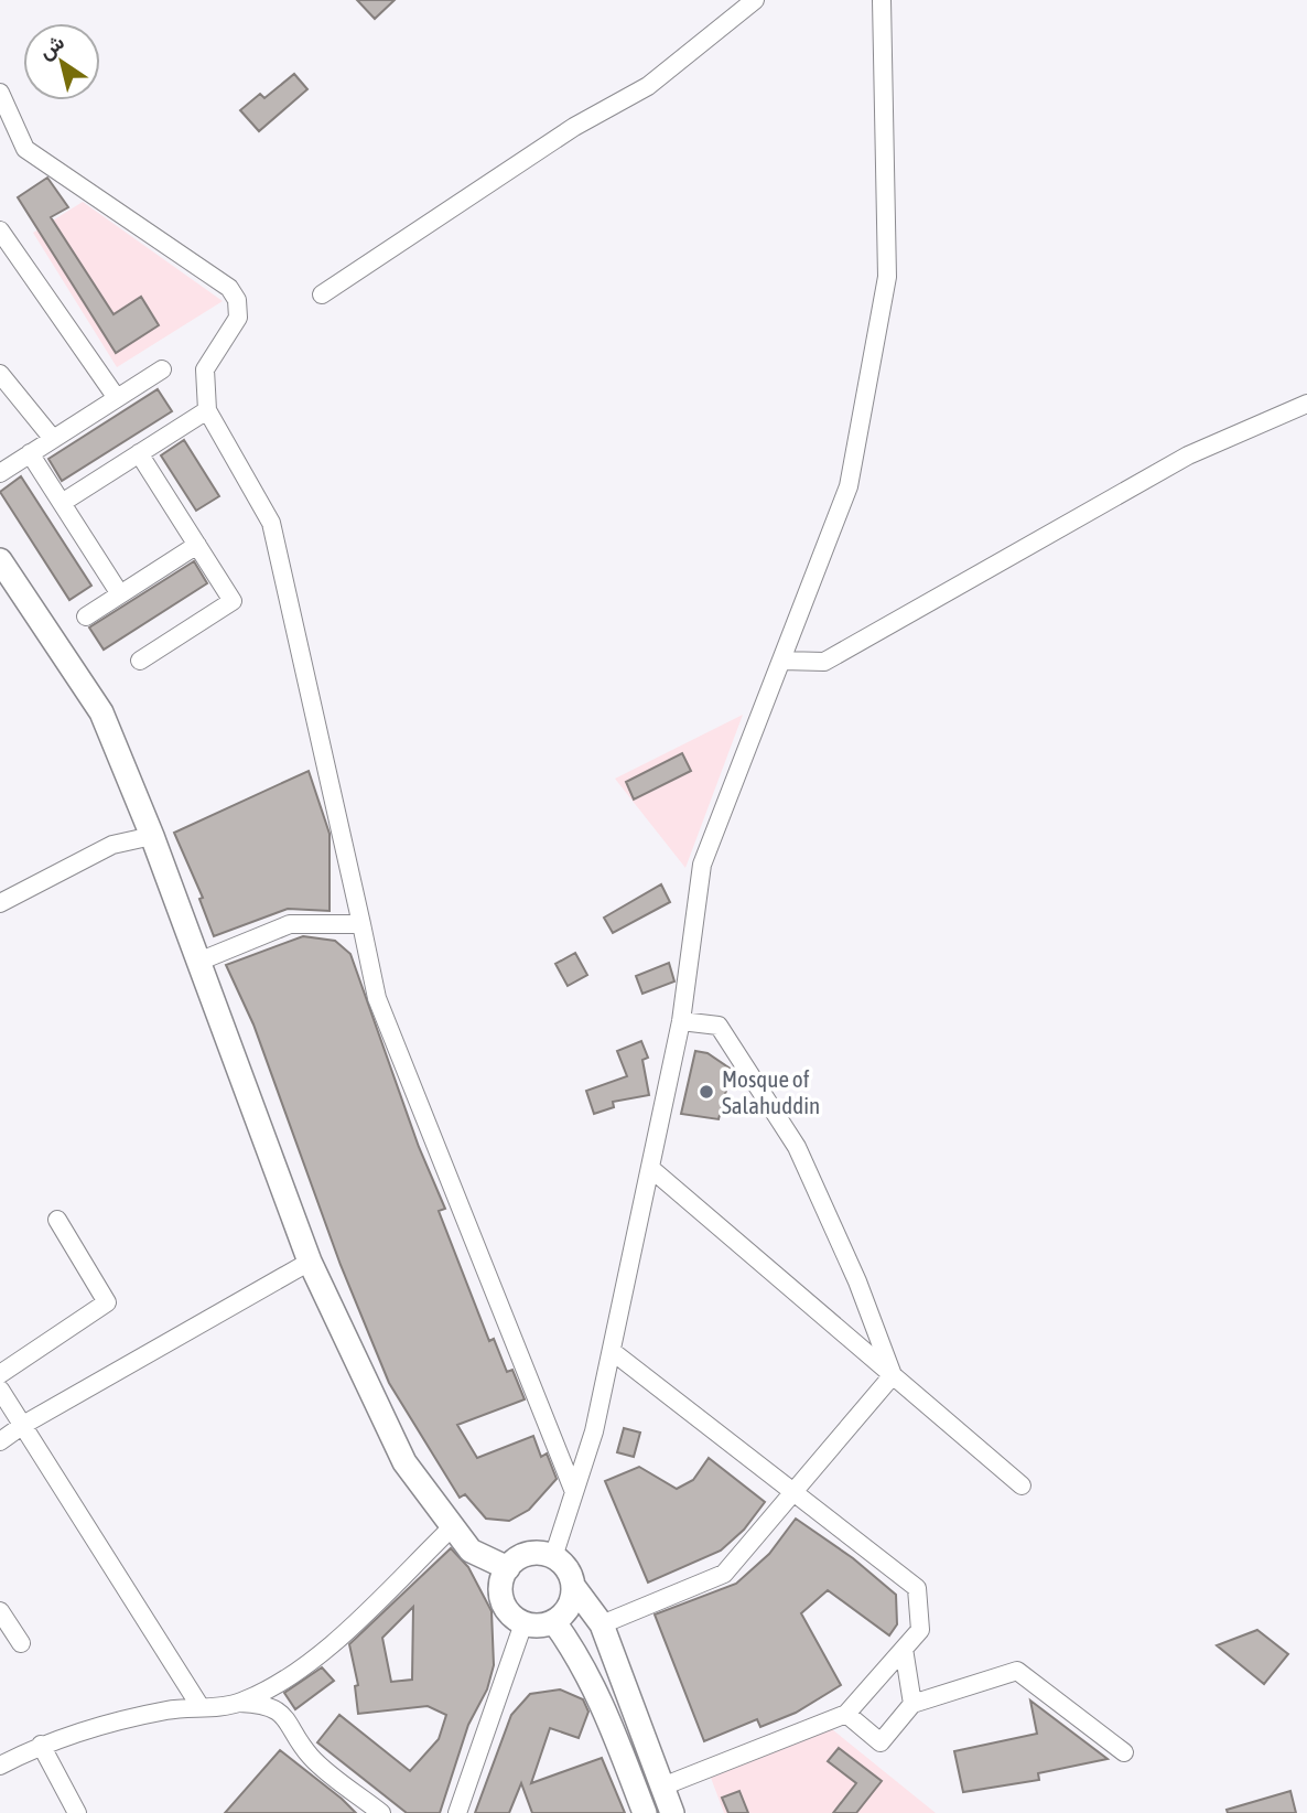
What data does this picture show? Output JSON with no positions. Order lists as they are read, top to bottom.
{
  "places": ["Mosque of Salahuddin"],
  "north": "top left"
}
